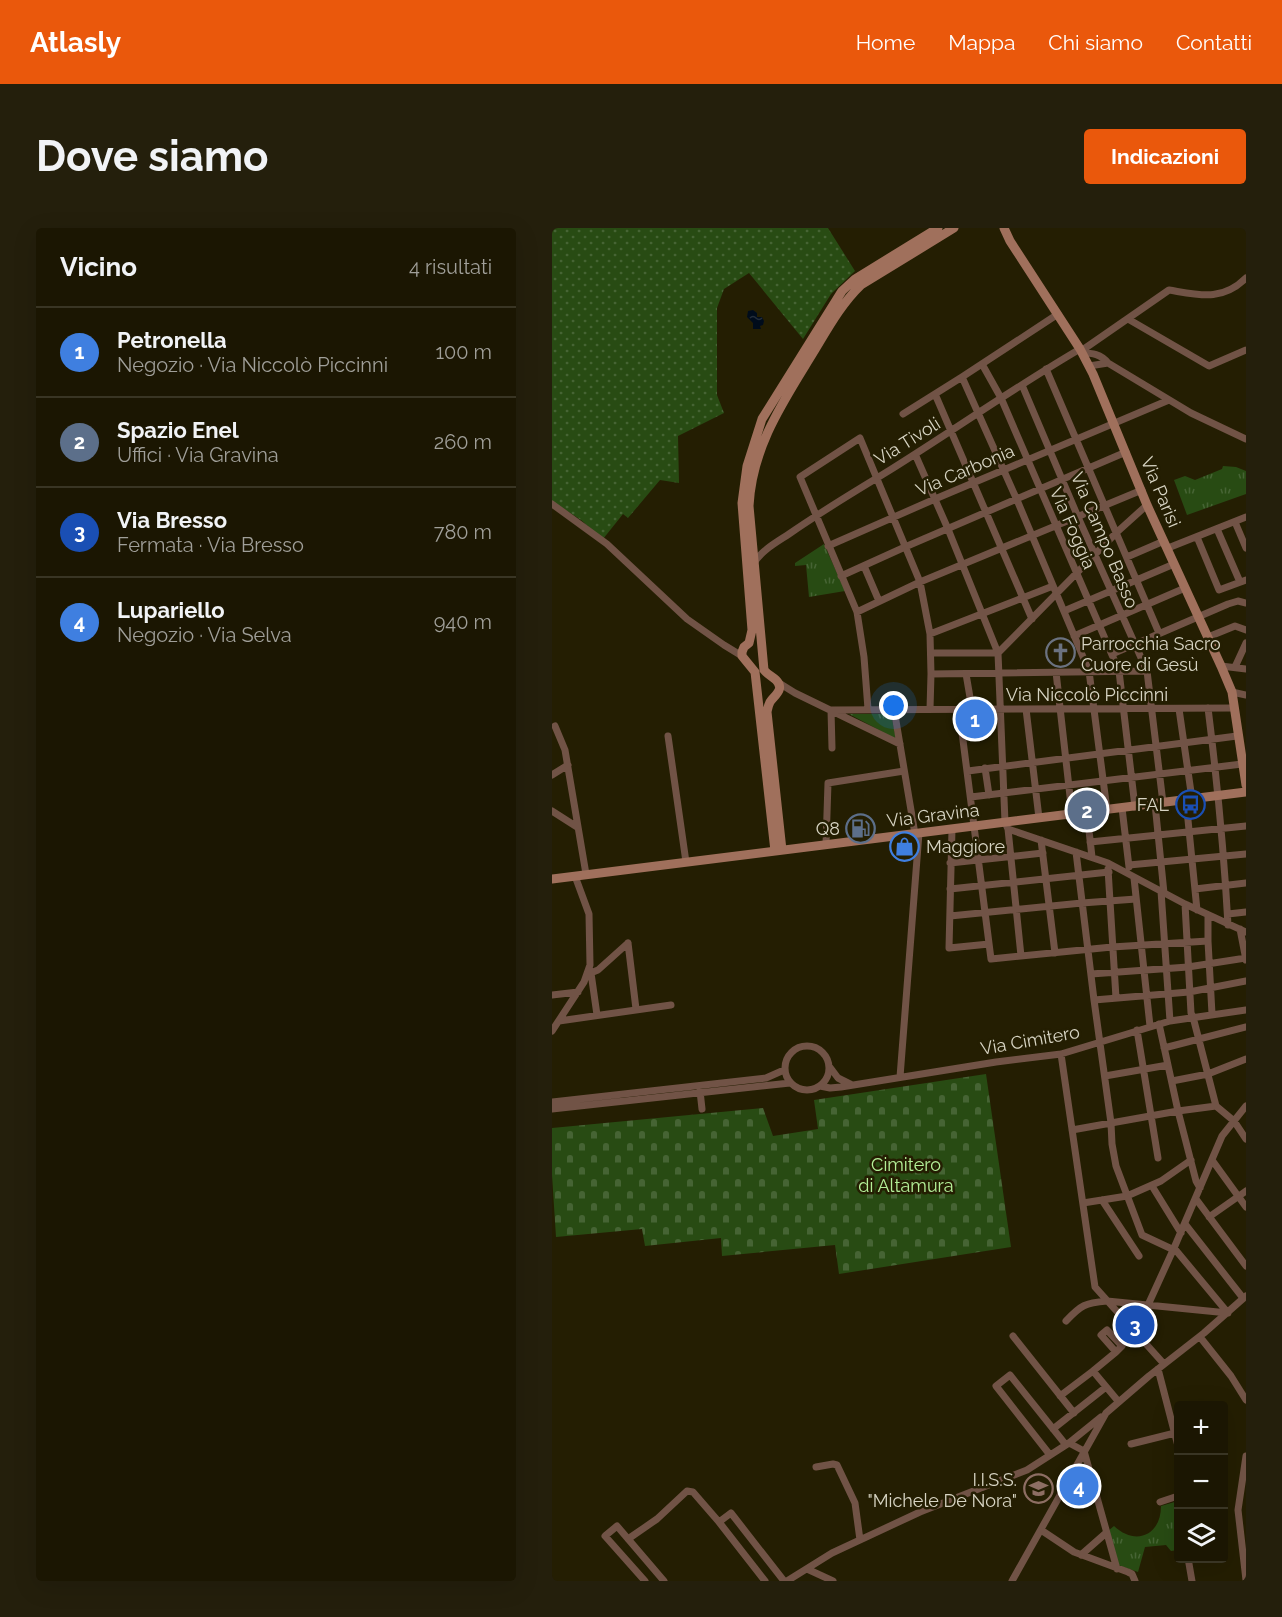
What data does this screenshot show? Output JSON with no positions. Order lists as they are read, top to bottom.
{
  "streets": {
    "main road": ["Via Parisi", "Via Gravina"],
    "street": [
      "Via Tivoli",
      "Via Carbonia",
      "Via Foggia",
      "Via Campo Basso",
      "Via Niccolò Piccinni",
      "Via Cimitero"
    ]
  },
  "crossings": [
    ["Via Tivoli", "Via Parisi"],
    ["Via Tivoli", "Via Foggia"],
    ["Via Tivoli", "Via Campo Basso"],
    ["Via Carbonia", "Via Parisi"],
    ["Via Carbonia", "Via Foggia"],
    ["Via Carbonia", "Via Campo Basso"],
    ["Via Parisi", "Via Niccolò Piccinni"],
    ["Via Foggia", "Via Niccolò Piccinni"],
    ["Via Foggia", "Via Gravina"],
    ["Via Campo Basso", "Via Niccolò Piccinni"],
    ["Via Campo Basso", "Via Gravina"],
    ["Via Campo Basso", "Via Cimitero"]
  ],
  "parks": ["Cimitero di Altamura"],
  "places": {
    "church": ["Parrocchia Sacro Cuore di Gesù"],
    "bus stop": ["FAL"],
    "fuel station": ["Q8"],
    "shop": ["Maggiore"],
    "school or university": ["I.I.S.S. \"Michele De Nora\""]
  },
  "page": {
    "header": "Atlasly",
    "nav": [
      "Home",
      "Mappa",
      "Chi siamo",
      "Contatti"
    ],
    "buttons": "Indicazioni",
    "title": "Dove siamo",
    "heading": ["Vicino", "4 risultati"],
    "list": [
      {
        "mark": "1",
        "name": "Petronella",
        "note": "Negozio · Via Niccolò Piccinni",
        "value": "100 m"
      },
      {
        "mark": "2",
        "name": "Spazio Enel",
        "note": "Uffici · Via Gravina",
        "value": "260 m"
      },
      {
        "mark": "3",
        "name": "Via Bresso",
        "note": "Fermata · Via Bresso",
        "value": "780 m"
      },
      {
        "mark": "4",
        "name": "Lupariello",
        "note": "Negozio · Via Selva",
        "value": "940 m"
      }
    ],
    "pins": [
      "1",
      "2",
      "3",
      "4"
    ],
    "map_buttons": ["+", "−"]
  }
}
